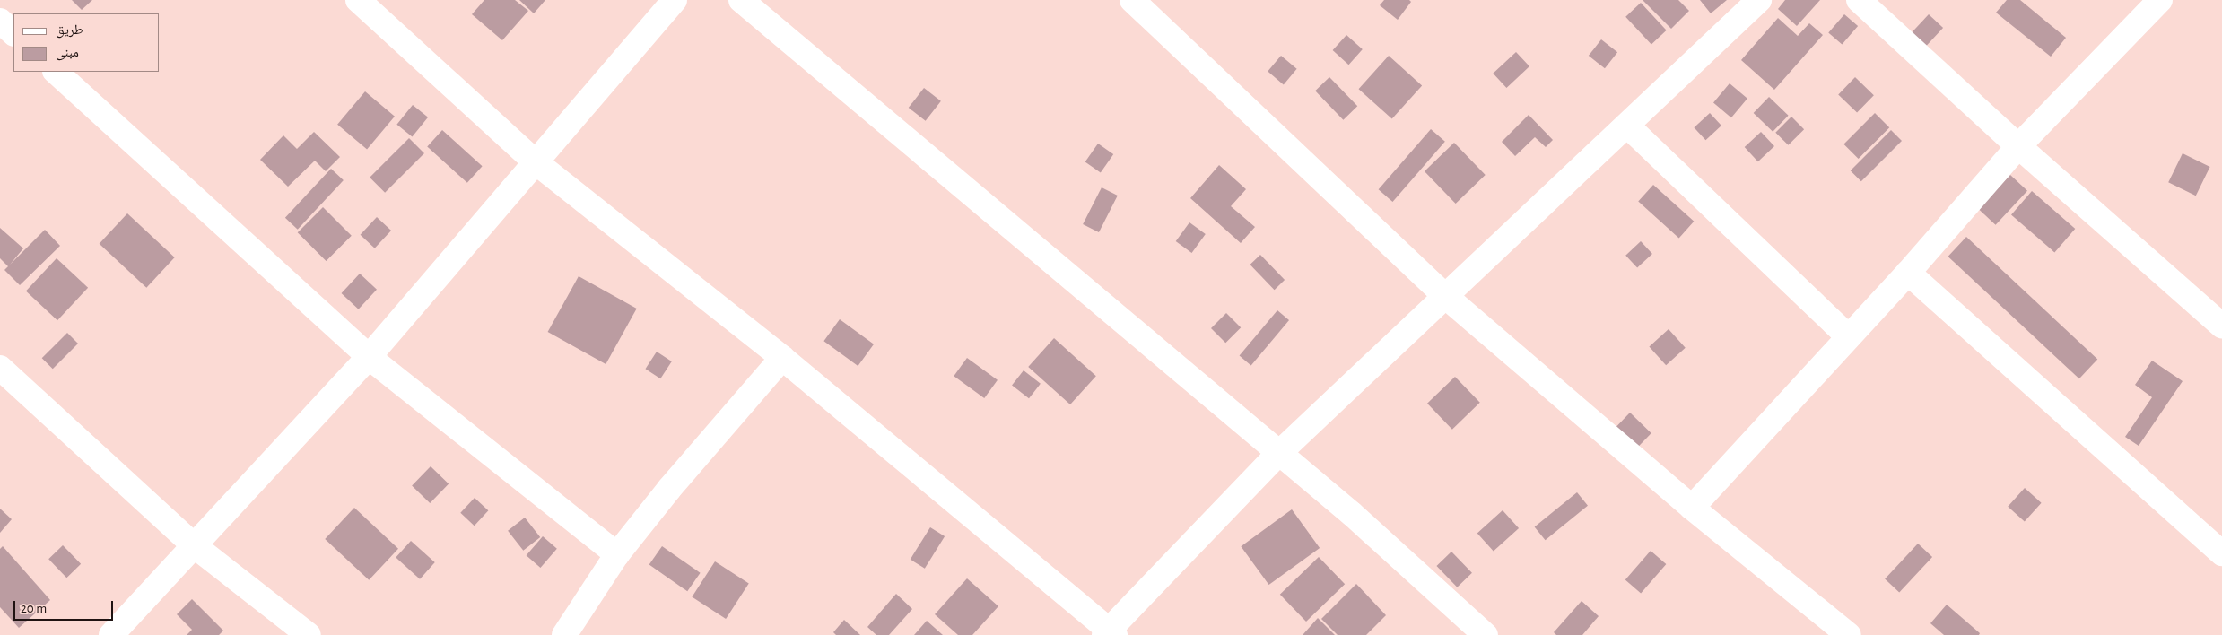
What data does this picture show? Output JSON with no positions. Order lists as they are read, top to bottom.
{
  "legend": ["طريق", "مبنى"],
  "scale_bar": "20 m"
}
